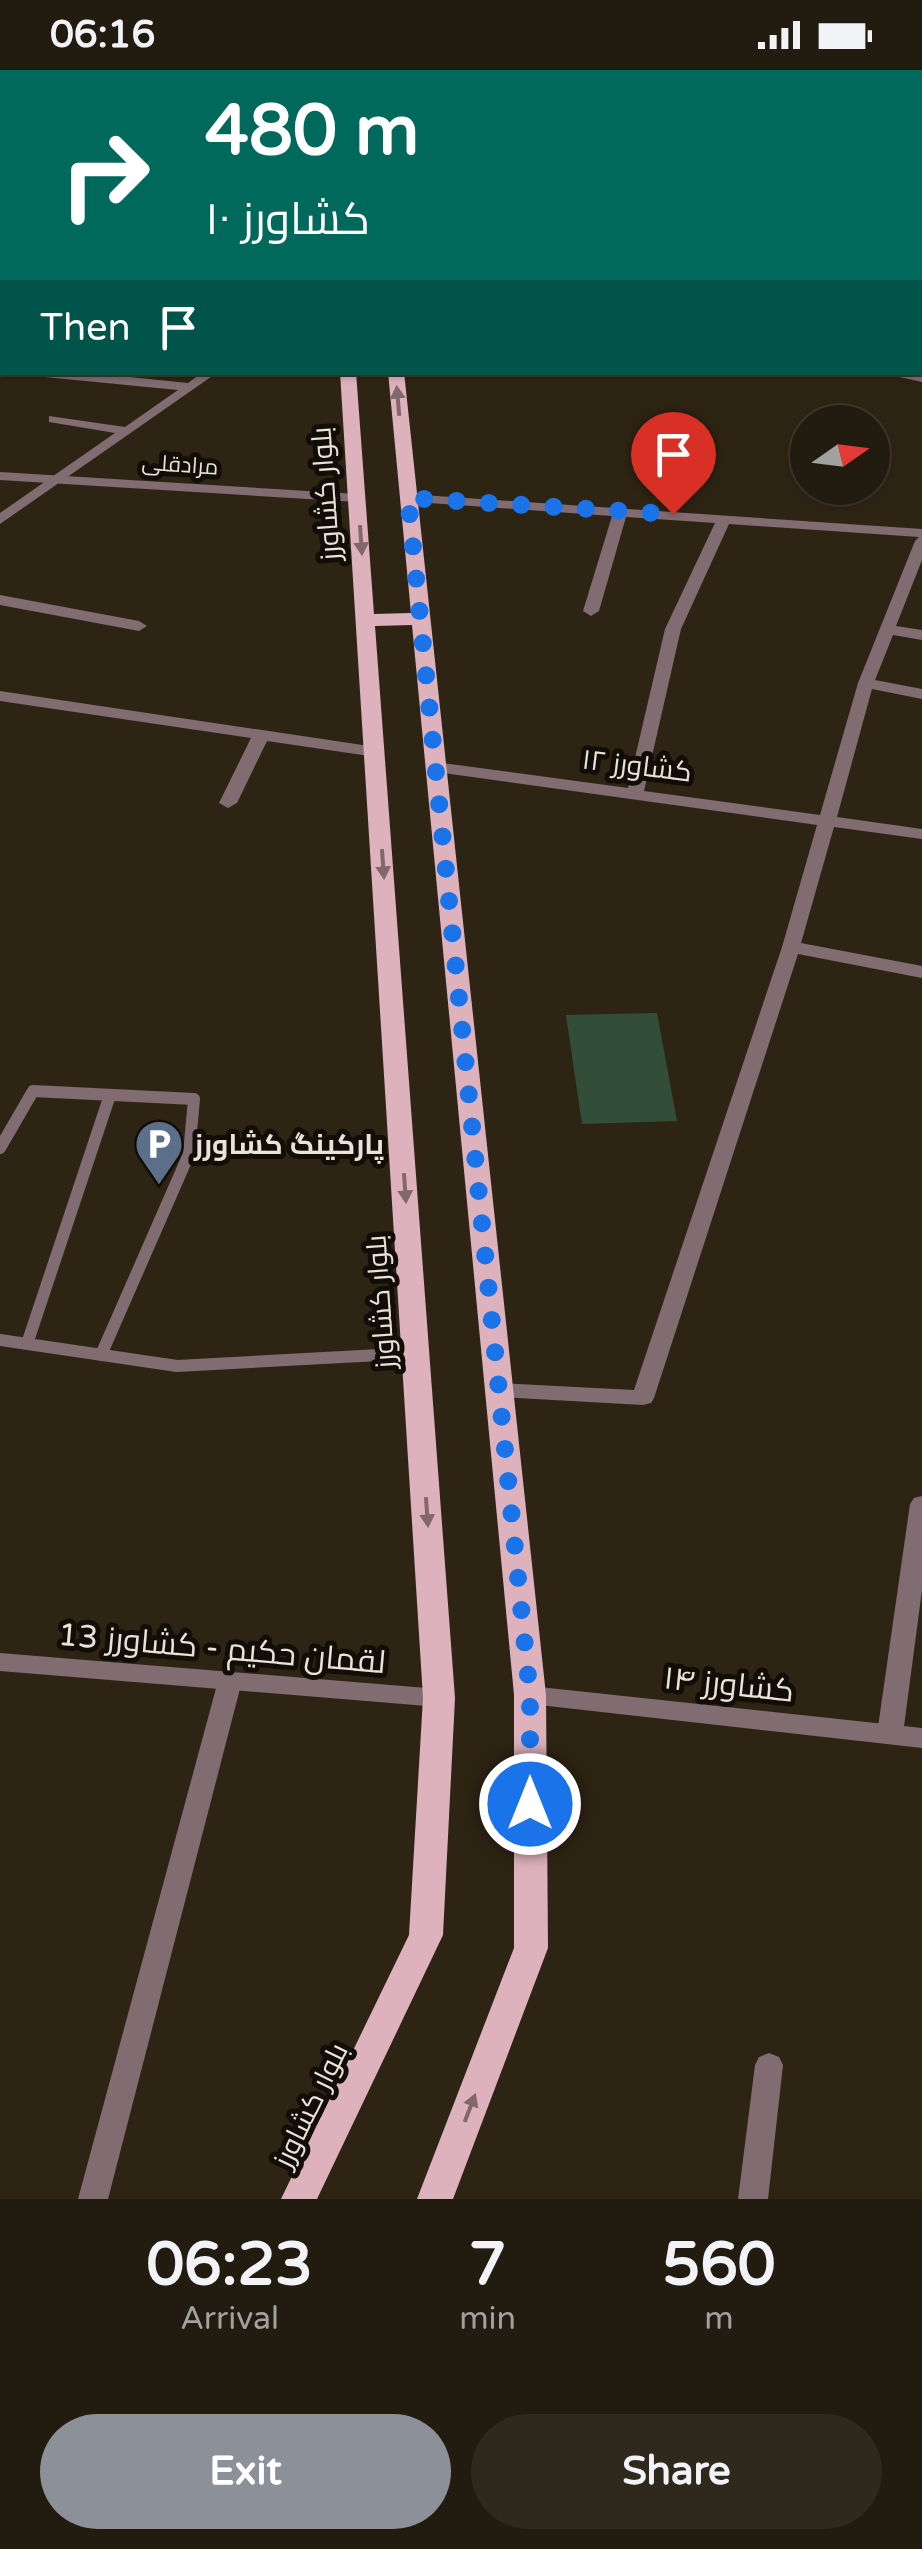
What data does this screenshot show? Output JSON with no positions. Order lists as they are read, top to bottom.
{
  "streets": {
    "main road": ["بلوار کشاورز"],
    "street": [
      "مرادقلی",
      "کشاورز ۱۲",
      "لقمان حکیم - کشاورز 13",
      "کشاورز ۱۴"
    ]
  },
  "crossings": [
    ["مرادقلی", "بلوار کشاورز"],
    ["بلوار کشاورز", "لقمان حکیم - کشاورز 13"]
  ],
  "places": {
    "parking": ["پارکینگ کشاورز"]
  },
  "north": "right",
  "page": {
    "status": "06:16",
    "turn": ["480 m", "کشاورز ۱۰"],
    "then": "Then",
    "eta": [
      "06:23",
      "Arrival",
      "7",
      "min",
      "560",
      "m"
    ],
    "buttons": ["Exit", "Share"]
  }
}
